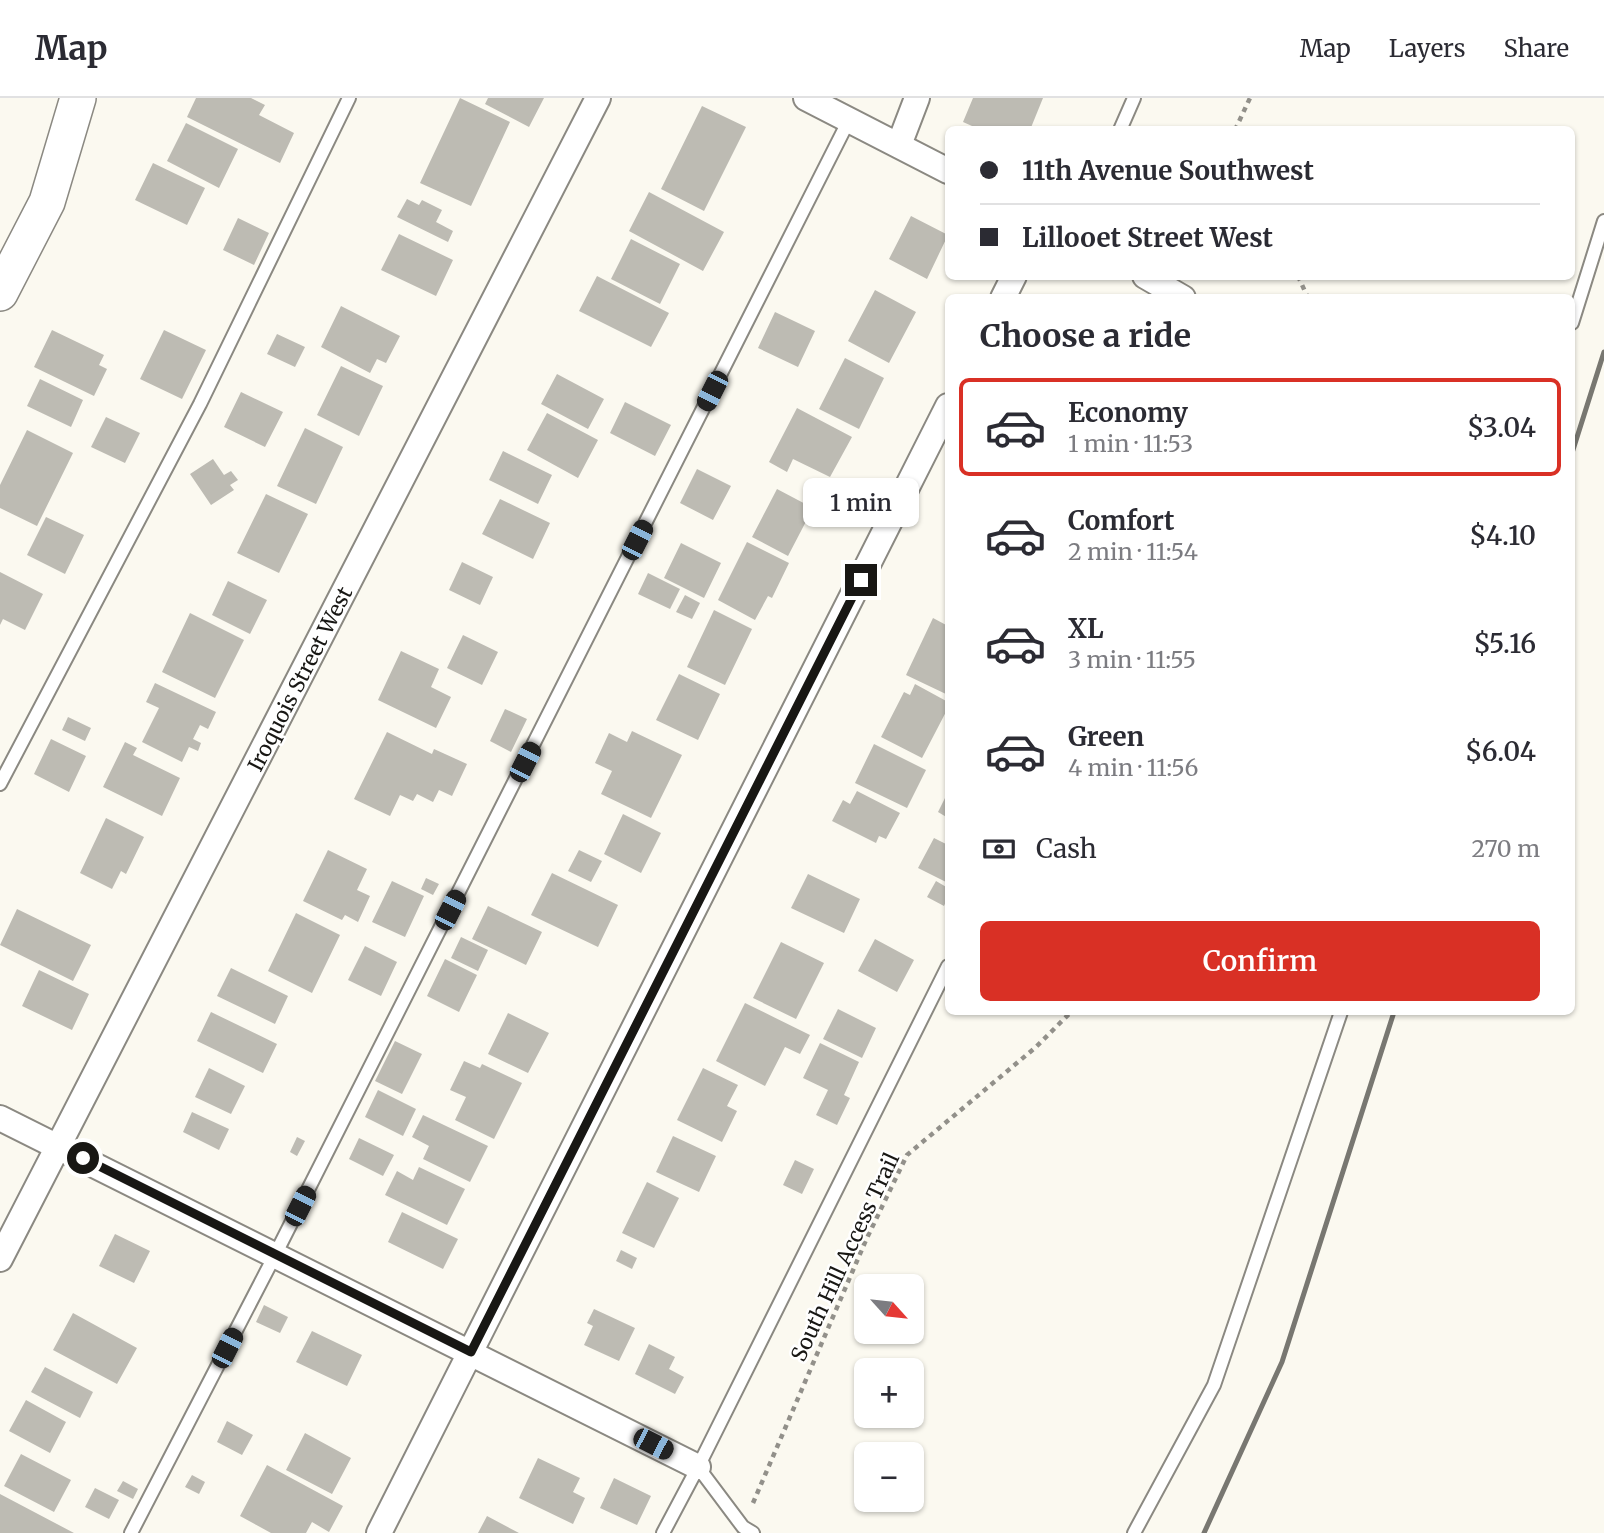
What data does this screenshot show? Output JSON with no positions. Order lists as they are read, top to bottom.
{
  "streets": {
    "street": ["Iroquois Street West"],
    "path": ["South Hill Access Trail"]
  },
  "north": "bottom right",
  "page": {
    "header": "Map",
    "nav": ["Map", "Layers", "Share"],
    "banner": ["11th Avenue Southwest", "Lillooet Street West"],
    "heading": "Choose a ride",
    "list": [
      {
        "name": "Economy",
        "note": "1 min · 11:53",
        "value": "$3.04"
      },
      {
        "name": "Comfort",
        "note": "2 min · 11:54",
        "value": "$4.10"
      },
      {
        "name": "XL",
        "note": "3 min · 11:55",
        "value": "$5.16"
      },
      {
        "name": "Green",
        "note": "4 min · 11:56",
        "value": "$6.04"
      }
    ],
    "bubble": "1 min",
    "pay": ["Cash", "270 m"],
    "buttons": "Confirm",
    "map_buttons": ["+", "−"]
  }
}
